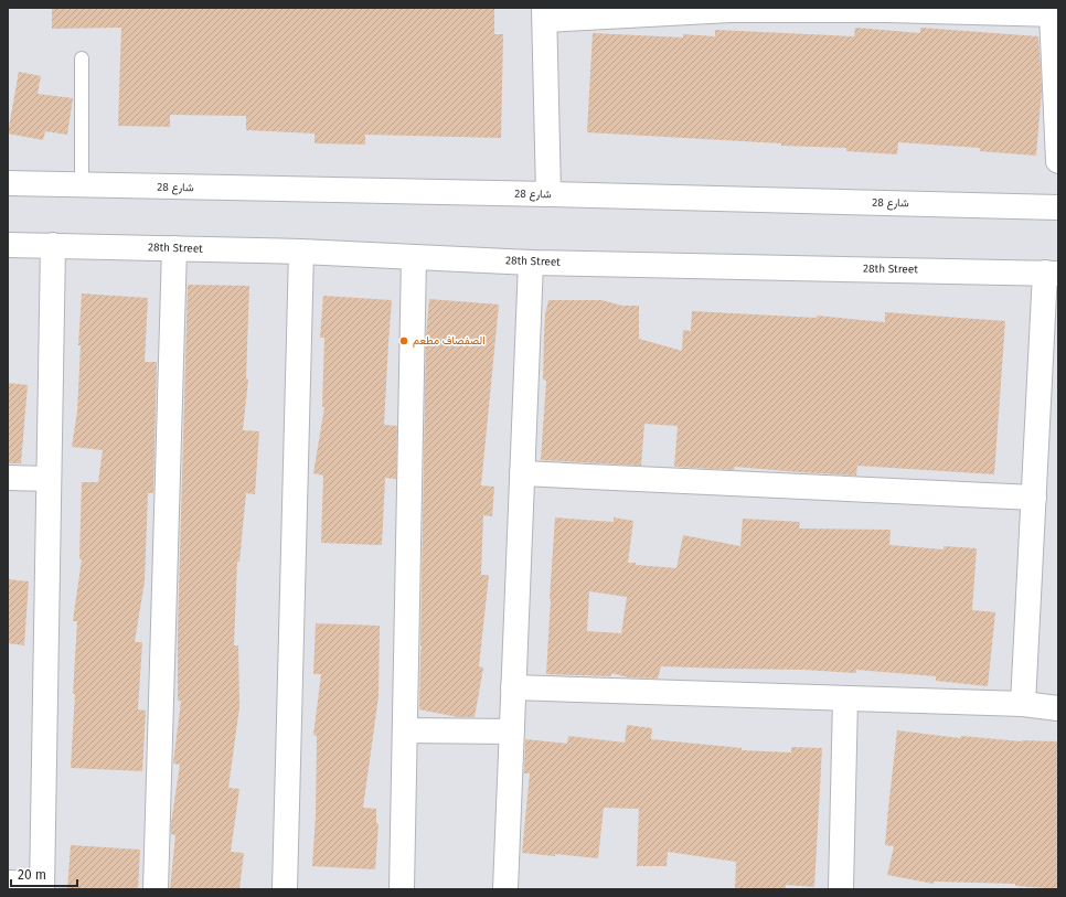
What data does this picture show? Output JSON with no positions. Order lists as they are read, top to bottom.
{
  "streets": {
    "street": ["شارع 28", "28th Street"]
  },
  "places": ["الصفصاف مطعم"],
  "scale_bar": "20 m"
}
